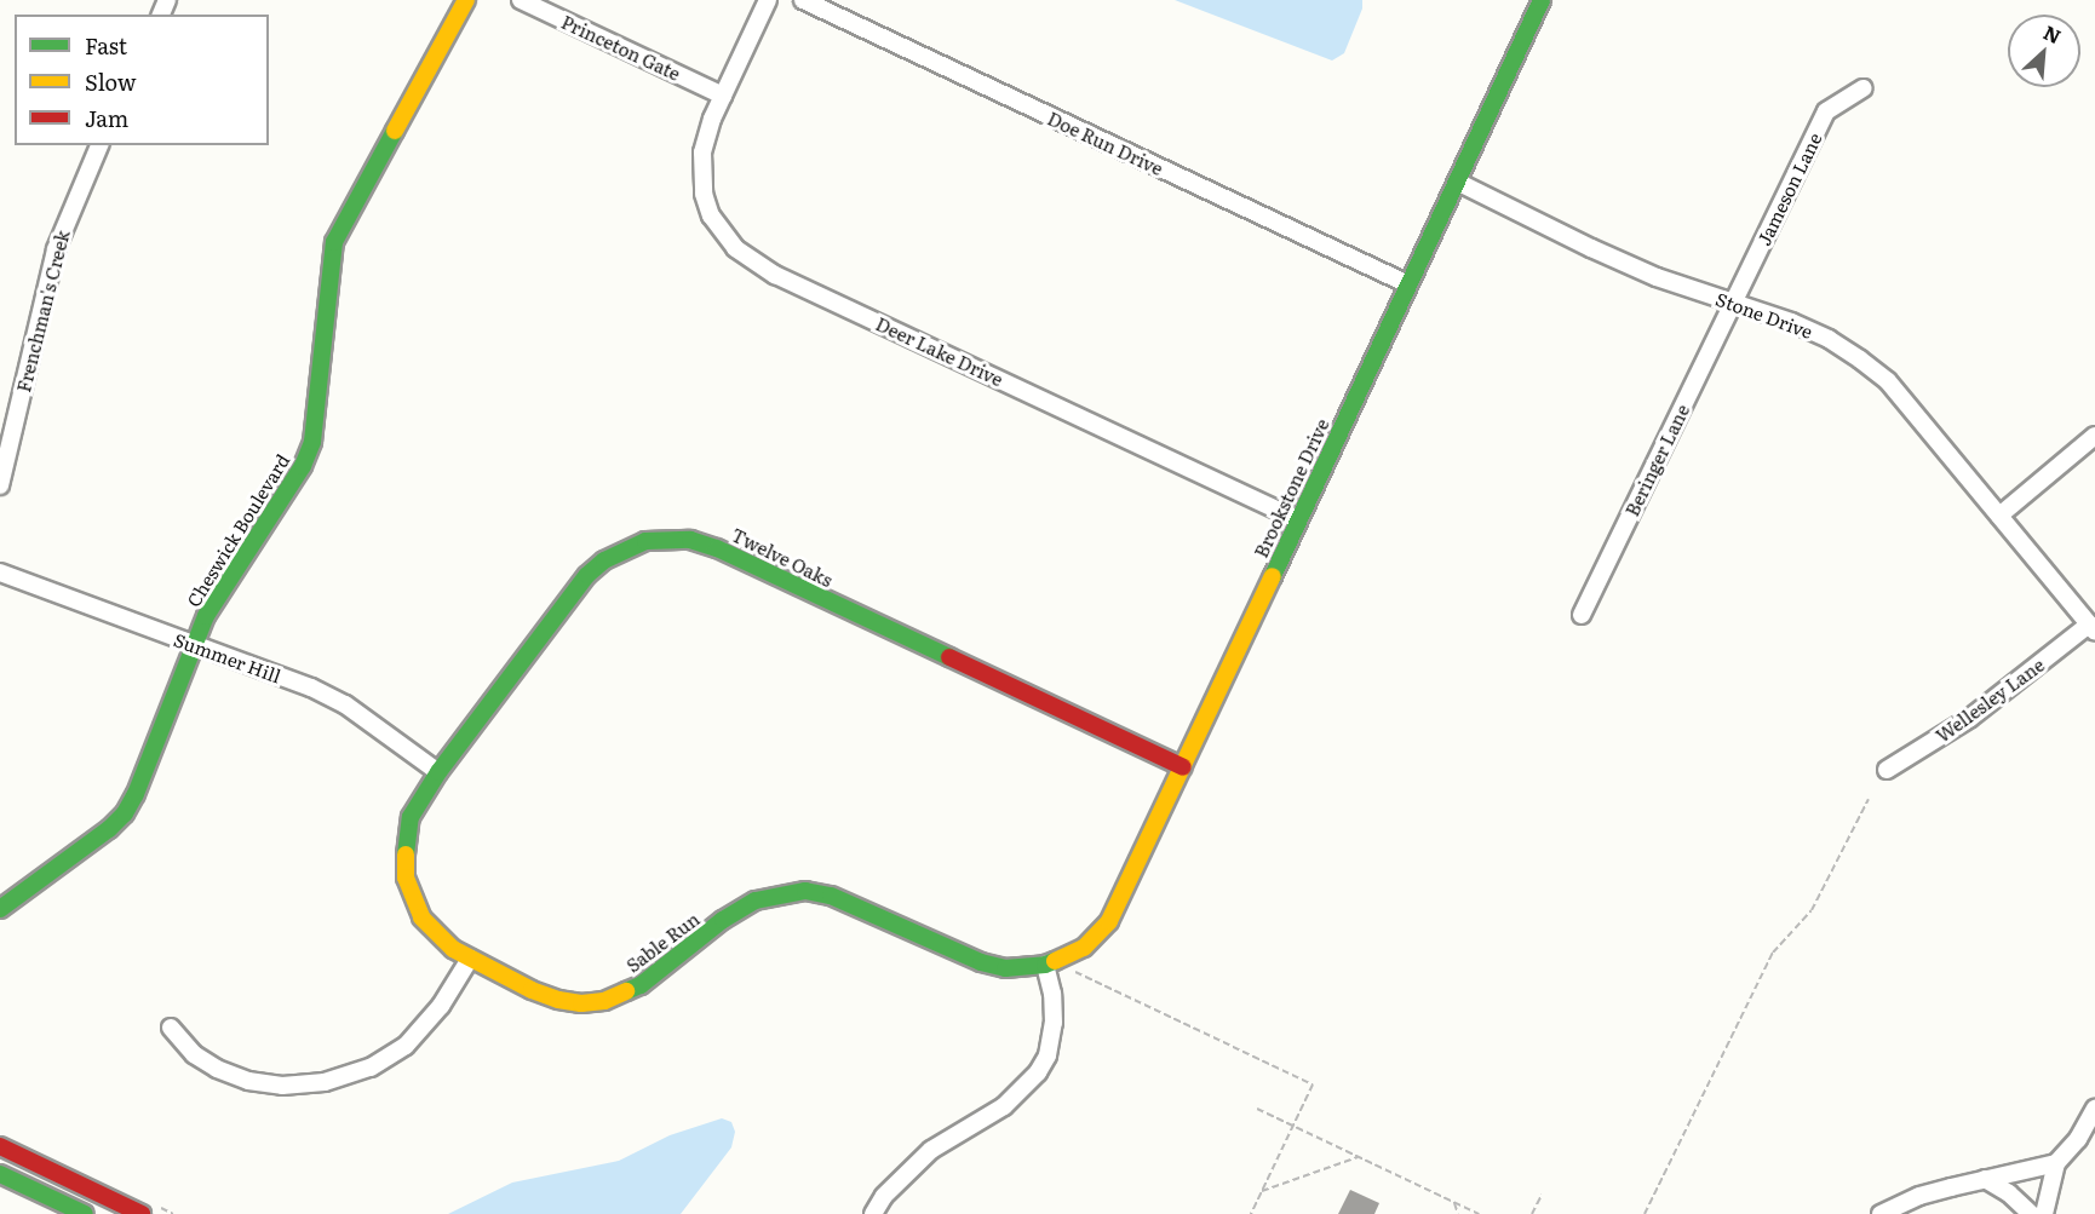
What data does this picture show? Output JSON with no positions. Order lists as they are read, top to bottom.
{
  "streets": {
    "street": [
      "Princeton Gate",
      "Doe Run Drive",
      "Jameson Lane",
      "Frenchman's Creek",
      "Stone Drive",
      "Deer Lake Drive",
      "Beringer Lane",
      "Brookstone Drive",
      "Cheswick Boulevard",
      "Twelve Oaks",
      "Summer Hill",
      "Wellesley Lane",
      "Sable Run"
    ]
  },
  "crossings": [
    ["Princeton Gate", "Deer Lake Drive"],
    ["Doe Run Drive", "Brookstone Drive"],
    ["Jameson Lane", "Stone Drive"],
    ["Jameson Lane", "Beringer Lane"],
    ["Stone Drive", "Beringer Lane"],
    ["Stone Drive", "Brookstone Drive"],
    ["Stone Drive", "Wellesley Lane"],
    ["Deer Lake Drive", "Brookstone Drive"],
    ["Brookstone Drive", "Twelve Oaks"],
    ["Brookstone Drive", "Sable Run"],
    ["Cheswick Boulevard", "Summer Hill"],
    ["Twelve Oaks", "Summer Hill"],
    ["Twelve Oaks", "Sable Run"],
    ["Summer Hill", "Sable Run"]
  ],
  "legend": ["Fast", "Slow", "Jam"],
  "north": "top right"
}
